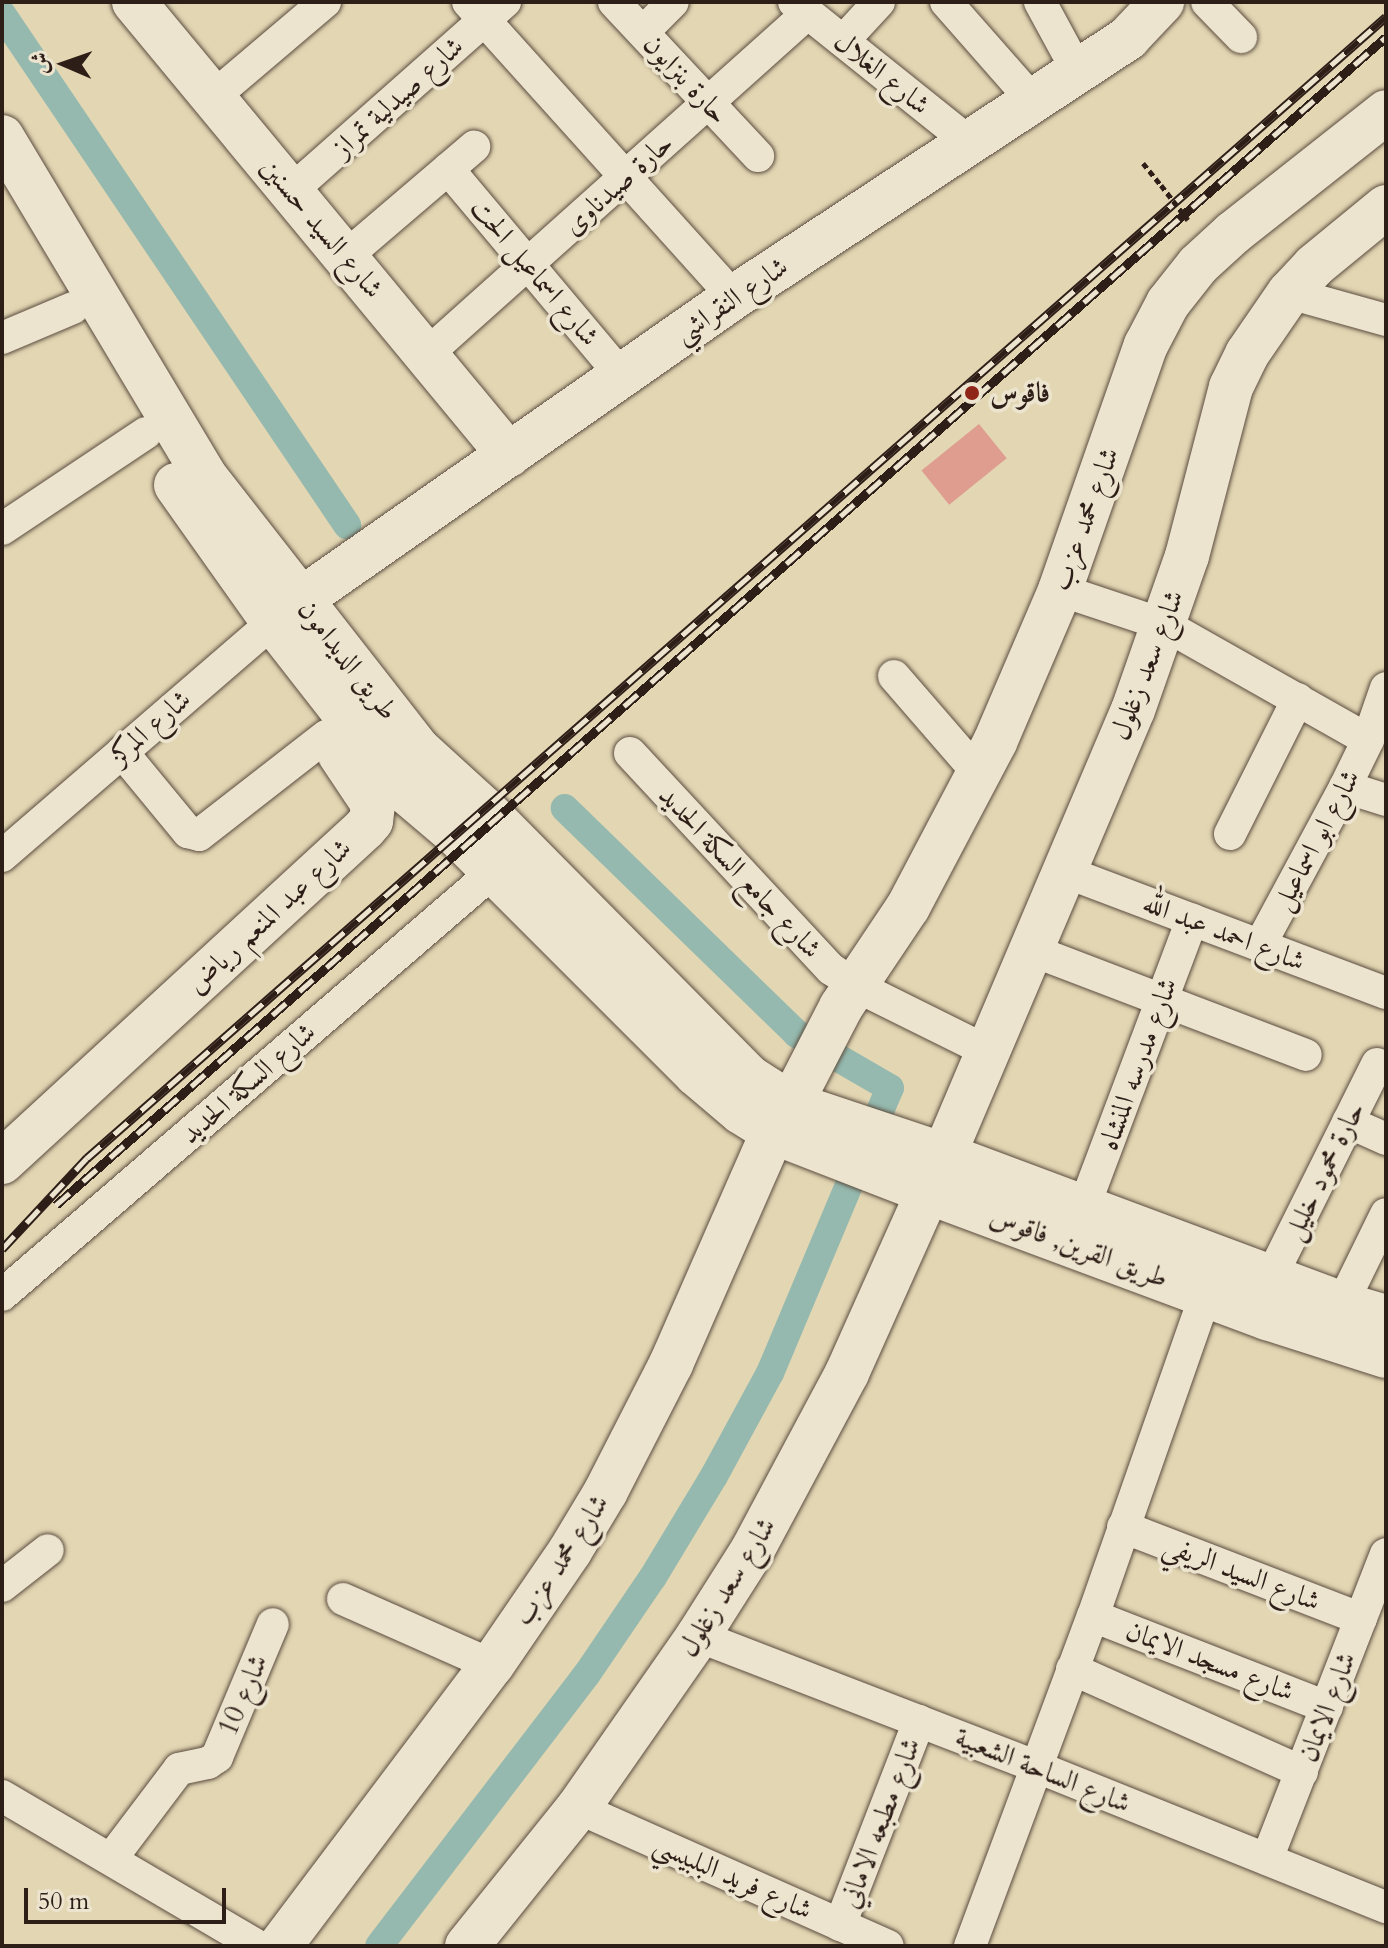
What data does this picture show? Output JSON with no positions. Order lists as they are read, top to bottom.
{
  "streets": {
    "main road": [
      "شارع السيد حسنين",
      "شارع النقراشي",
      "شارع محمد عزب",
      "طريق الديدامون",
      "شارع سعد زغلول",
      "شارع عبد المنعم رياض",
      "طريق القرين, فاقوس"
    ],
    "street": [
      "شارع الغلال",
      "حارة بنزايون",
      "شارع صيدلية تمراز",
      "حارة صيدناوى",
      "شارع اسماعيل الحت",
      "شارع المركز",
      "شارع ابو اسماعيل",
      "شارع جامع السكة الحديد",
      "شارع احمد عبد الله",
      "شارع مدرسه المنشاه",
      "شارع السكة الحديد",
      "حارة محمود خليل",
      "شارع السيد الريفي",
      "شارع مسجد الايمان",
      "شارع 10",
      "شارع الايمان",
      "شارع الساحة الشعبية",
      "شارع مطبعه الاماني",
      "شارع فريد البلبيسي"
    ]
  },
  "crossings": [
    ["شارع الغلال", "حارة صيدناوى"],
    ["شارع الغلال", "شارع النقراشي"],
    ["حارة بنزايون", "حارة صيدناوى"],
    ["شارع صيدلية تمراز", "شارع السيد حسنين"],
    ["حارة صيدناوى", "شارع السيد حسنين"],
    ["حارة صيدناوى", "شارع اسماعيل الحت"],
    ["شارع السيد حسنين", "شارع النقراشي"],
    ["شارع اسماعيل الحت", "شارع النقراشي"],
    ["شارع النقراشي", "طريق الديدامون"],
    ["شارع النقراشي", "شارع المركز"],
    ["شارع النقراشي", "شارع عبد المنعم رياض"],
    ["شارع محمد عزب", "طريق الديدامون"],
    ["شارع محمد عزب", "شارع جامع السكة الحديد"],
    ["شارع محمد عزب", "طريق القرين, فاقوس"],
    ["طريق الديدامون", "شارع المركز"],
    ["طريق الديدامون", "شارع عبد المنعم رياض"],
    ["طريق الديدامون", "شارع السكة الحديد"],
    ["طريق الديدامون", "طريق القرين, فاقوس"],
    ["شارع سعد زغلول", "شارع جامع السكة الحديد"],
    ["شارع سعد زغلول", "شارع احمد عبد الله"],
    ["شارع سعد زغلول", "طريق القرين, فاقوس"],
    ["شارع سعد زغلول", "شارع الساحة الشعبية"],
    ["شارع سعد زغلول", "شارع فريد البلبيسي"],
    ["شارع المركز", "شارع عبد المنعم رياض"],
    ["شارع ابو اسماعيل", "شارع احمد عبد الله"],
    ["شارع احمد عبد الله", "شارع مدرسه المنشاه"],
    ["شارع مدرسه المنشاه", "طريق القرين, فاقوس"],
    ["حارة محمود خليل", "طريق القرين, فاقوس"],
    ["شارع السيد الريفي", "شارع الايمان"],
    ["شارع مسجد الايمان", "شارع الايمان"],
    ["شارع الايمان", "شارع الساحة الشعبية"],
    ["شارع الساحة الشعبية", "شارع مطبعه الاماني"],
    ["شارع مطبعه الاماني", "شارع فريد البلبيسي"]
  ],
  "places": ["فاقوس"],
  "scale_bar": "50 m",
  "north": "left"
}
